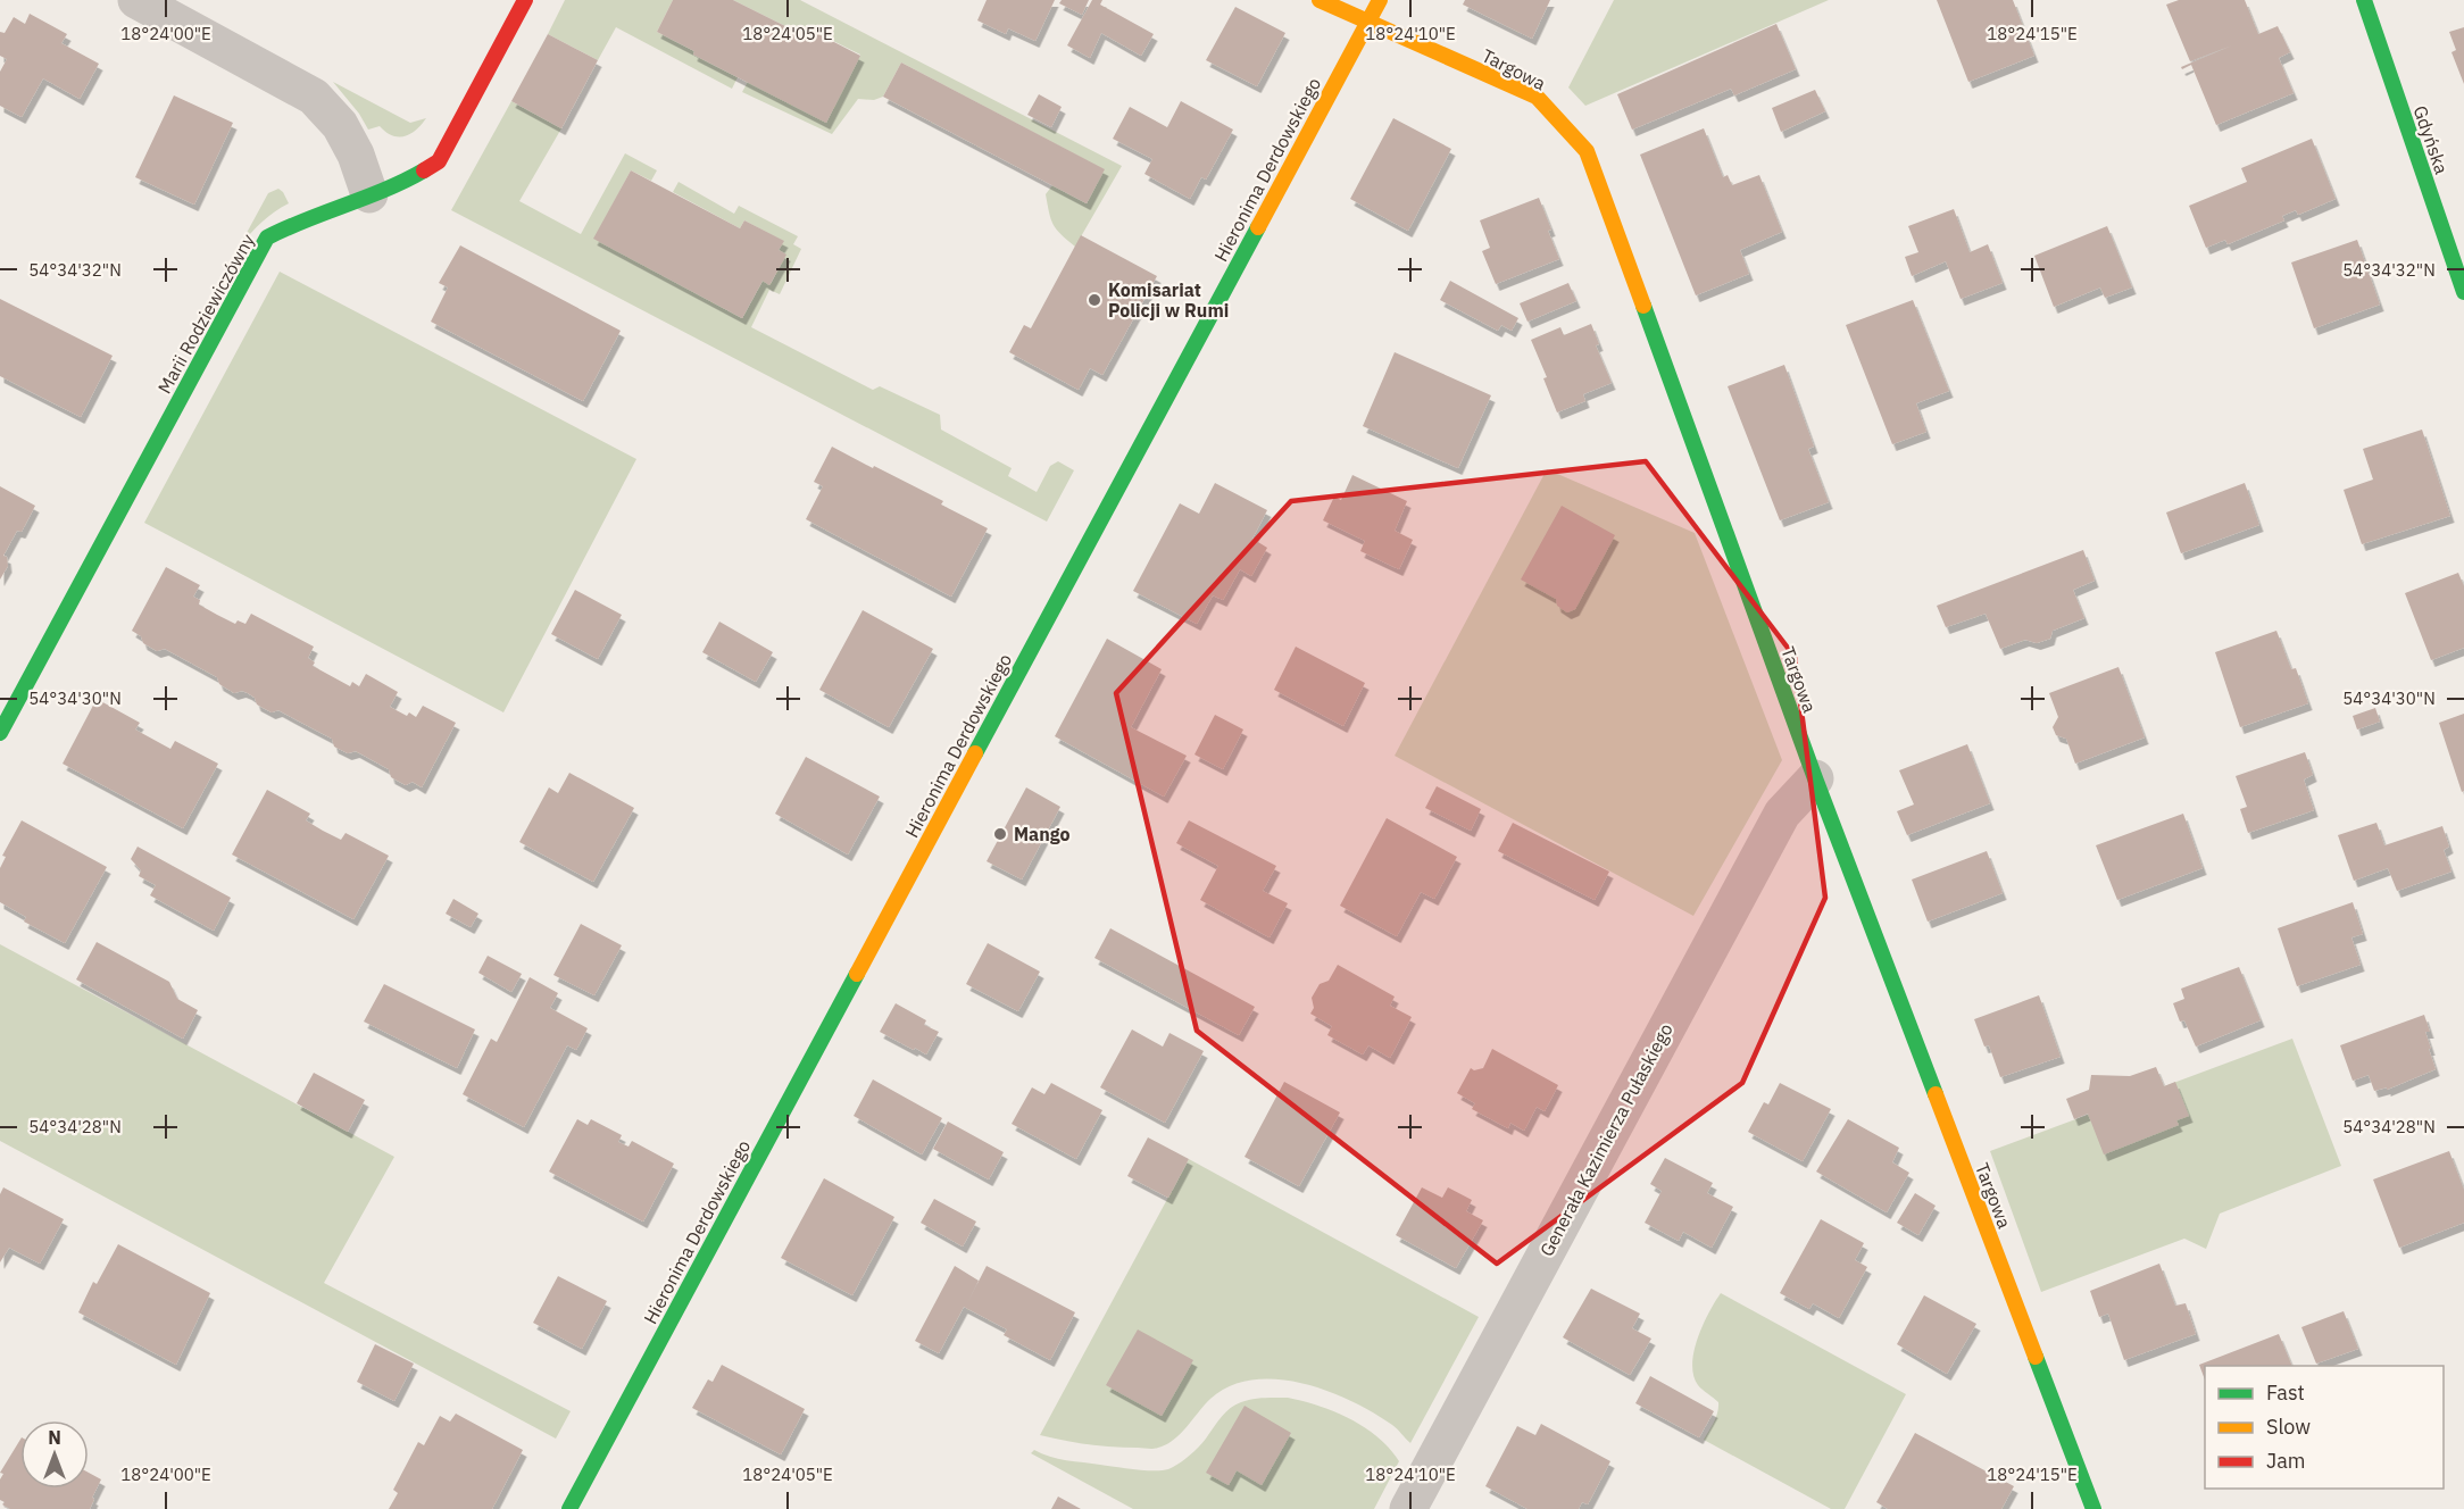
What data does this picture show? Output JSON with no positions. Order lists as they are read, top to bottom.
{
  "streets": {
    "street": [
      "Targowa",
      "Gdyńska",
      "Hieronima Derdowskiego",
      "Marii Rodziewiczówny",
      "Generała Kazimierza Pułaskiego"
    ]
  },
  "crossings": [
    ["Targowa", "Hieronima Derdowskiego"],
    ["Targowa", "Generała Kazimierza Pułaskiego"]
  ],
  "places": ["Komisariat Policji w Rumi", "Mango"],
  "legend": ["Fast", "Slow", "Jam"],
  "north": "top",
  "coordinates": [
    "18°24'00\"E",
    "18°24'05\"E",
    "18°24'10\"E",
    "18°24'15\"E",
    "54°34'32\"N",
    "54°34'30\"N",
    "54°34'28\"N"
  ]
}
